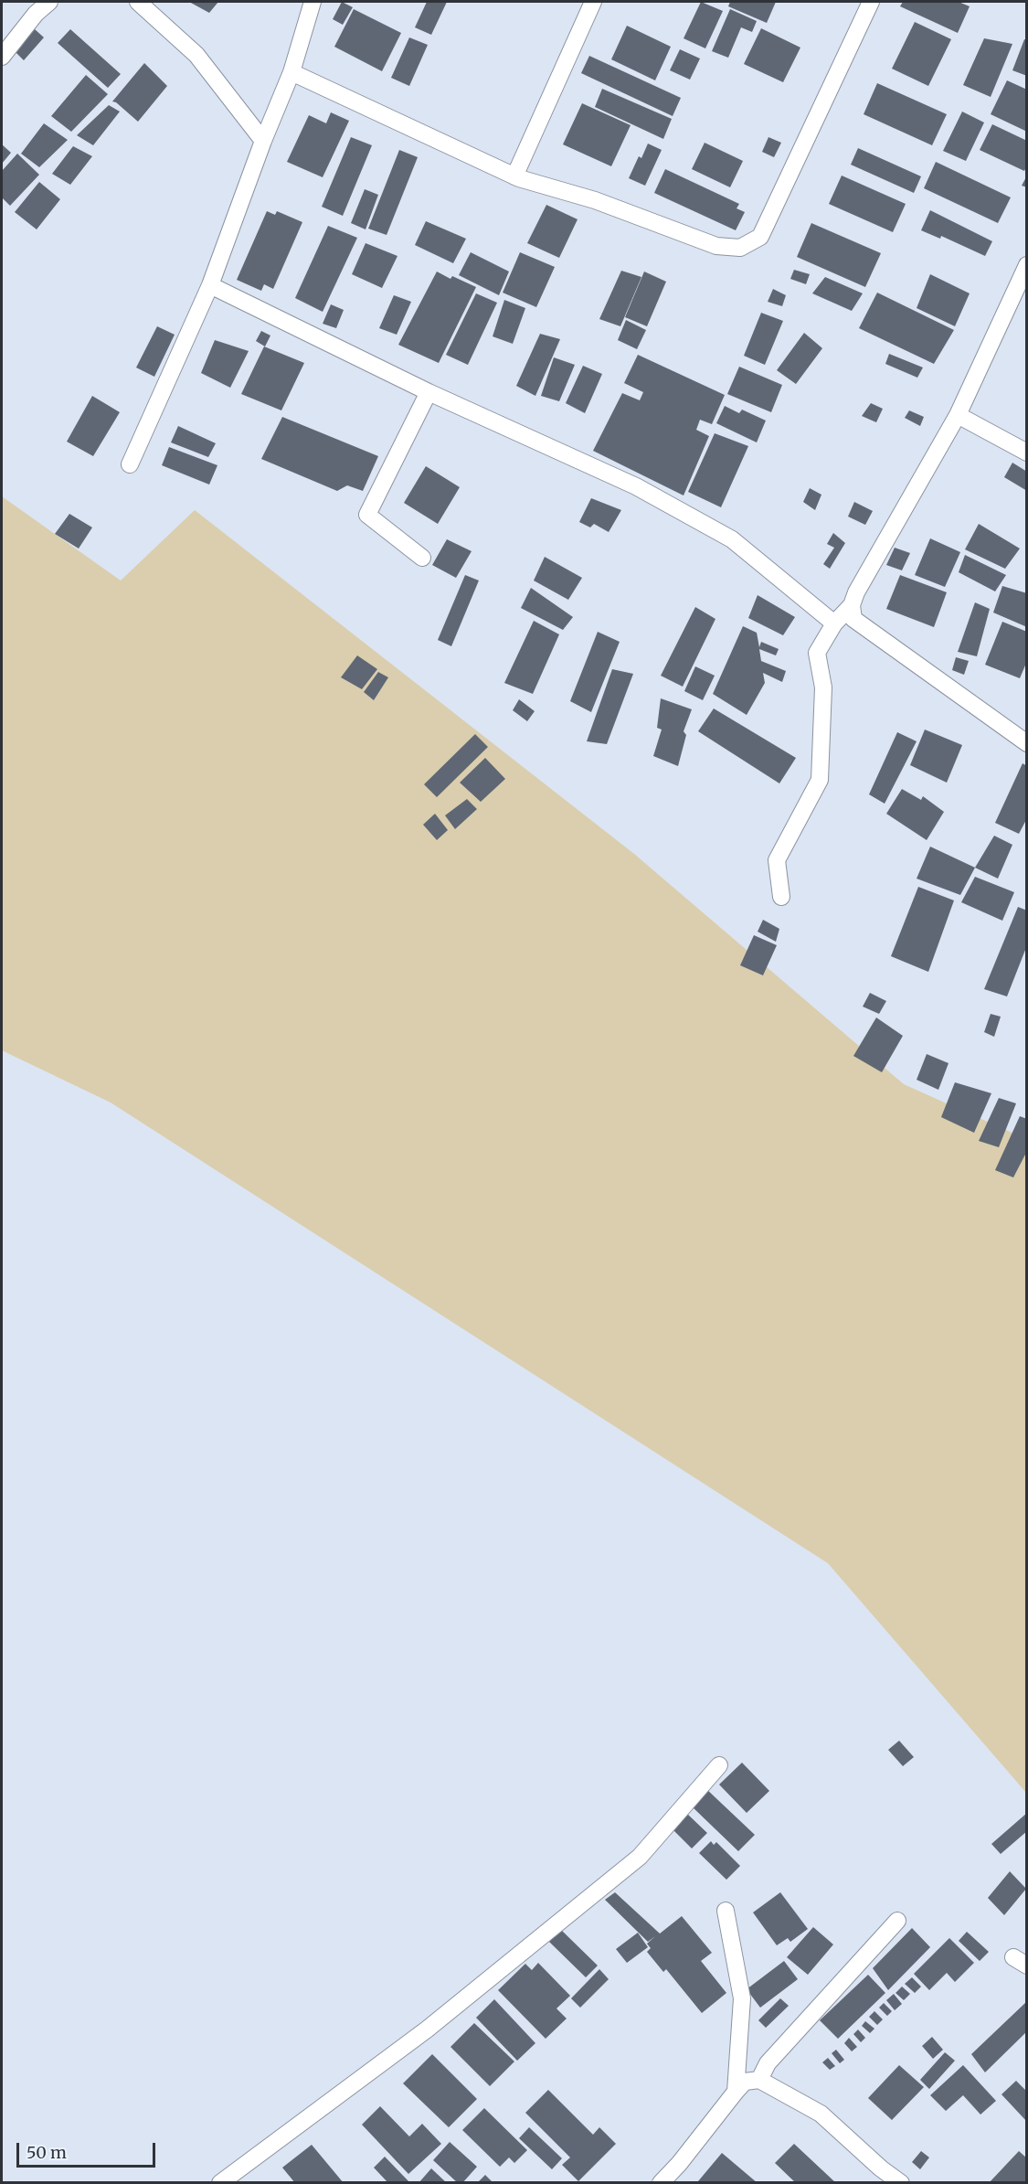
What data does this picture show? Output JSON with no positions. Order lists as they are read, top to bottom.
{
  "scale_bar": "50 m"
}
